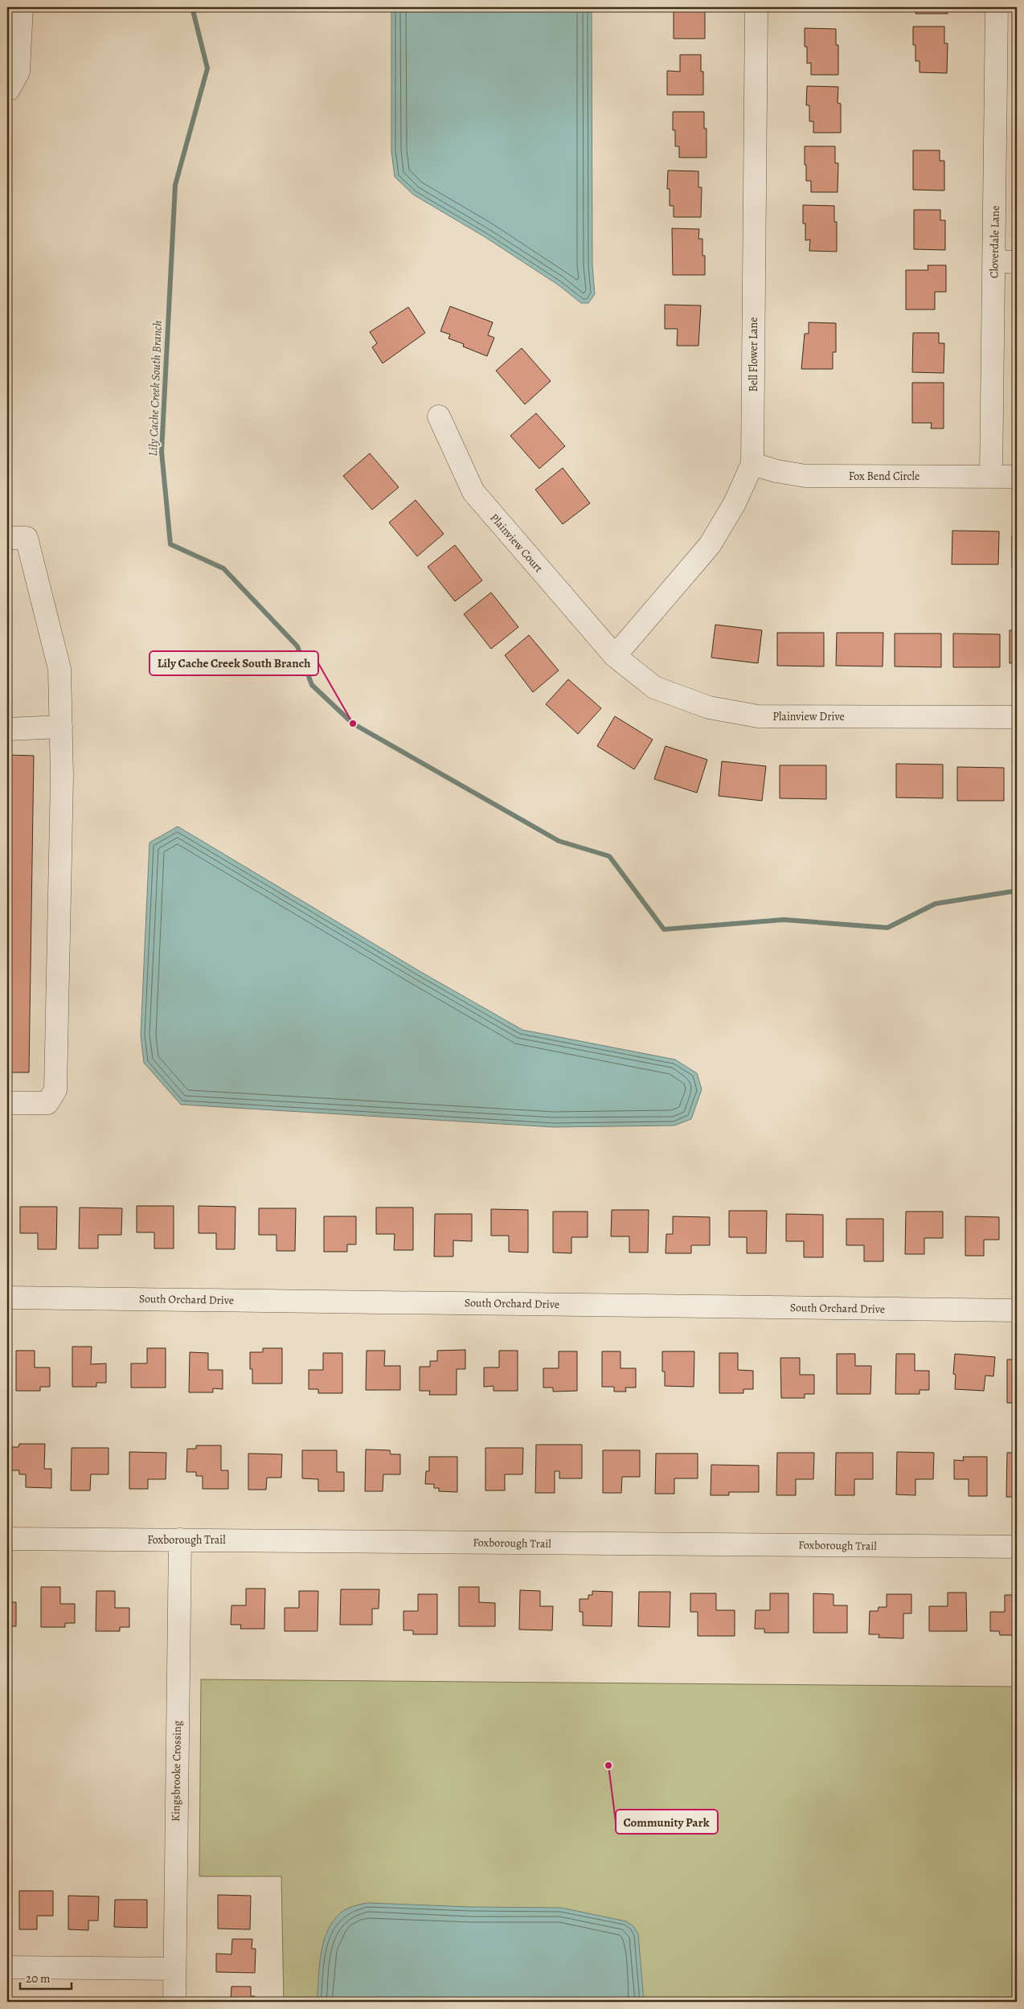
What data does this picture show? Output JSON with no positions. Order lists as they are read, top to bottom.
{
  "streets": {
    "street": [
      "Cloverdale Lane",
      "Bell Flower Lane",
      "Fox Bend Circle",
      "Plainview Court",
      "Plainview Drive",
      "South Orchard Drive",
      "Foxborough Trail",
      "Kingsbrooke Crossing"
    ]
  },
  "crossings": [
    ["Cloverdale Lane", "Fox Bend Circle"],
    ["Bell Flower Lane", "Fox Bend Circle"],
    ["Bell Flower Lane", "Plainview Court"],
    ["Bell Flower Lane", "Plainview Drive"],
    ["Plainview Court", "Plainview Drive"],
    ["Foxborough Trail", "Kingsbrooke Crossing"]
  ],
  "water": ["Lily Cache Creek South Branch"],
  "places": ["Lily Cache Creek South Branch", "Community Park"],
  "scale_bar": "20 m"
}
